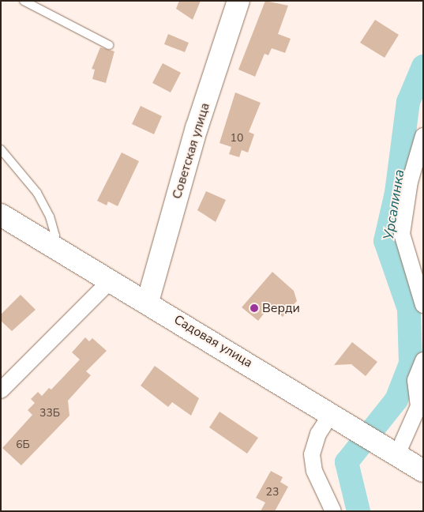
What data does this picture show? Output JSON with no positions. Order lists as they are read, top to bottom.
{
  "streets": {
    "street": ["Советская улица", "Садовая улица"]
  },
  "crossings": [
    ["Советская улица", "Садовая улица"]
  ],
  "water": ["Урсалинка"],
  "places": ["Верди"],
  "house_numbers": [
    "10",
    "33Б",
    "6Б",
    "23"
  ]
}
